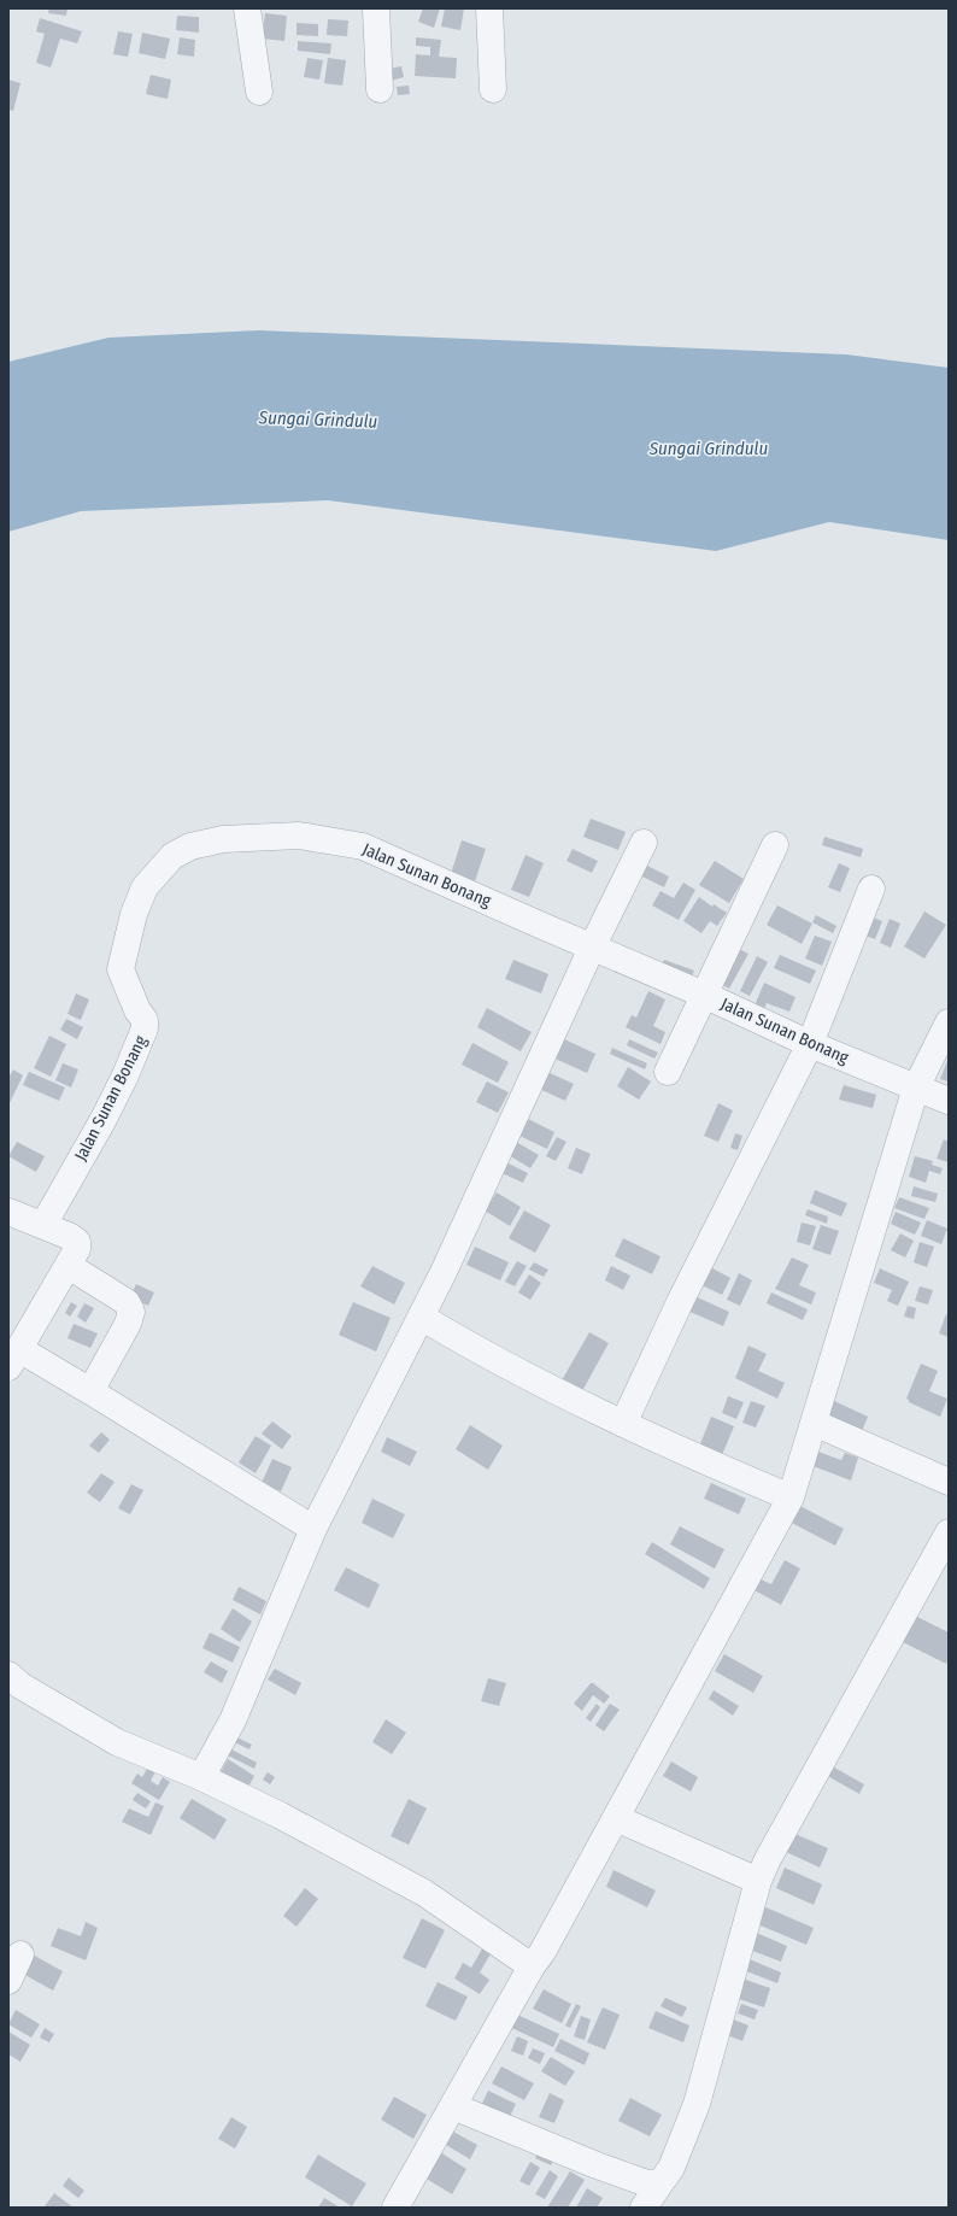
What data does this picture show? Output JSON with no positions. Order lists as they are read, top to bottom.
{
  "streets": {
    "street": ["Jalan Sunan Bonang"]
  },
  "water": ["Sungai Grindulu"]
}
